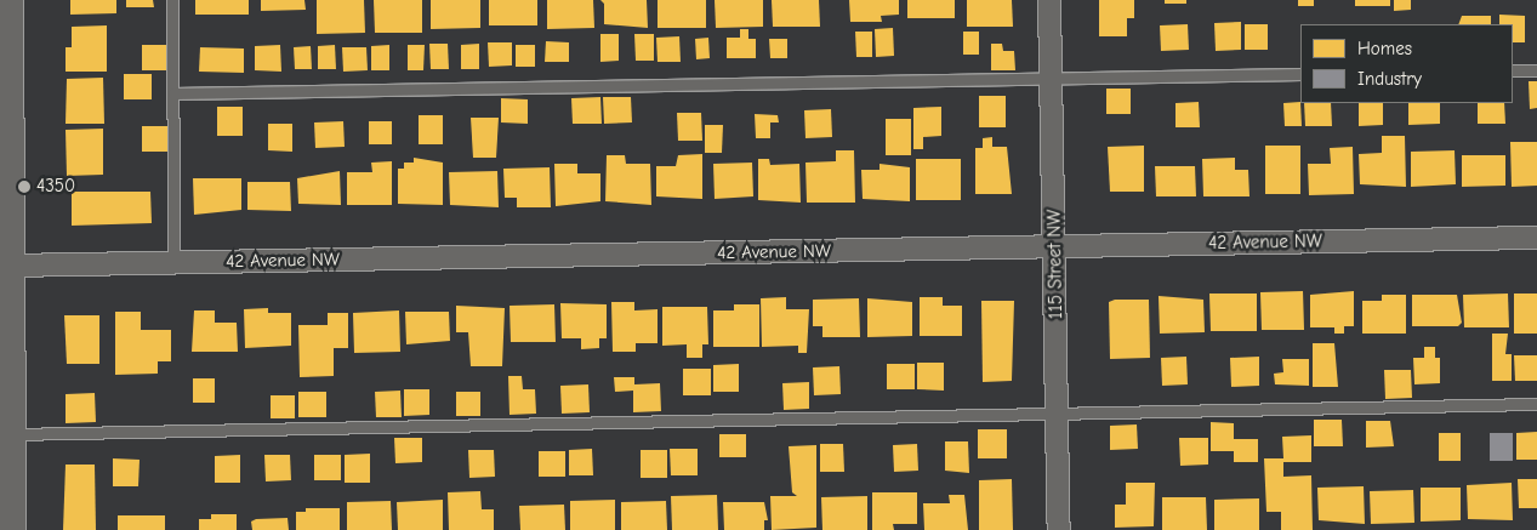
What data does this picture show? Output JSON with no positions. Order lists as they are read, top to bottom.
{
  "streets": {
    "street": ["42 Avenue NW", "115 Street NW"]
  },
  "crossings": [
    ["42 Avenue NW", "115 Street NW"]
  ],
  "places": ["4350"],
  "legend": ["Homes", "Industry"]
}
